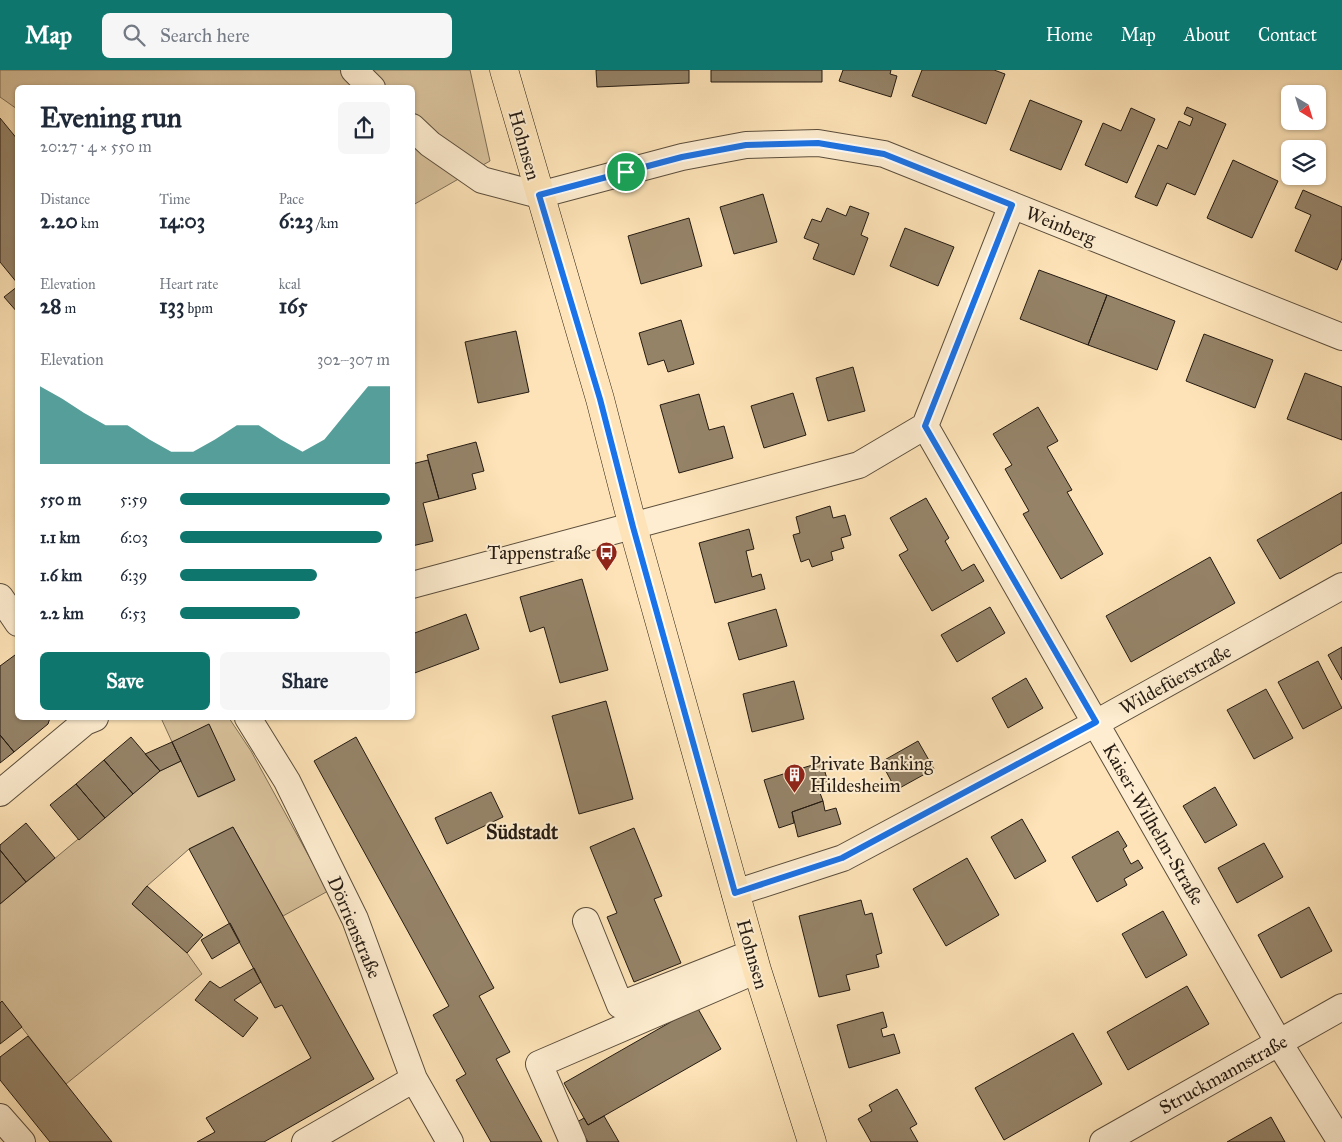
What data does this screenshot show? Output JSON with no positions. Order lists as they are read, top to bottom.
{
  "streets": {
    "main road": ["Hohnsen"],
    "street": [
      "Weinberg",
      "Wildefüerstraße",
      "Kaiser-Wilhelm-Straße",
      "Dörrienstraße",
      "Struckmannstraße"
    ]
  },
  "crossings": [
    ["Hohnsen", "Weinberg"],
    ["Hohnsen", "Wildefüerstraße"],
    ["Wildefüerstraße", "Kaiser-Wilhelm-Straße"],
    ["Kaiser-Wilhelm-Straße", "Struckmannstraße"]
  ],
  "districts": ["Südstadt"],
  "places": {
    "bus stop": ["Tappenstraße"],
    "building": ["Private Banking Hildesheim"]
  },
  "north": "bottom right",
  "page": {
    "header": "Map",
    "search": "Search here",
    "nav": [
      "Home",
      "Map",
      "About",
      "Contact"
    ],
    "heading": ["Evening run", "20:27 · 4 × 550 m"],
    "stats": [
      ["Distance", "2.20 km"],
      ["Time", "14:03"],
      ["Pace", "6:23 /km"],
      ["Elevation", "28 m"],
      ["Heart rate", "133 bpm"],
      ["kcal", "165"]
    ],
    "chart": ["Elevation", "302–307 m"],
    "list": [
      {
        "name": "550 m",
        "note": "5:59"
      },
      {
        "name": "1.1 km",
        "note": "6:03"
      },
      {
        "name": "1.6 km",
        "note": "6:39"
      },
      {
        "name": "2.2 km",
        "note": "6:53"
      }
    ],
    "buttons": ["Save", "Share"]
  }
}
